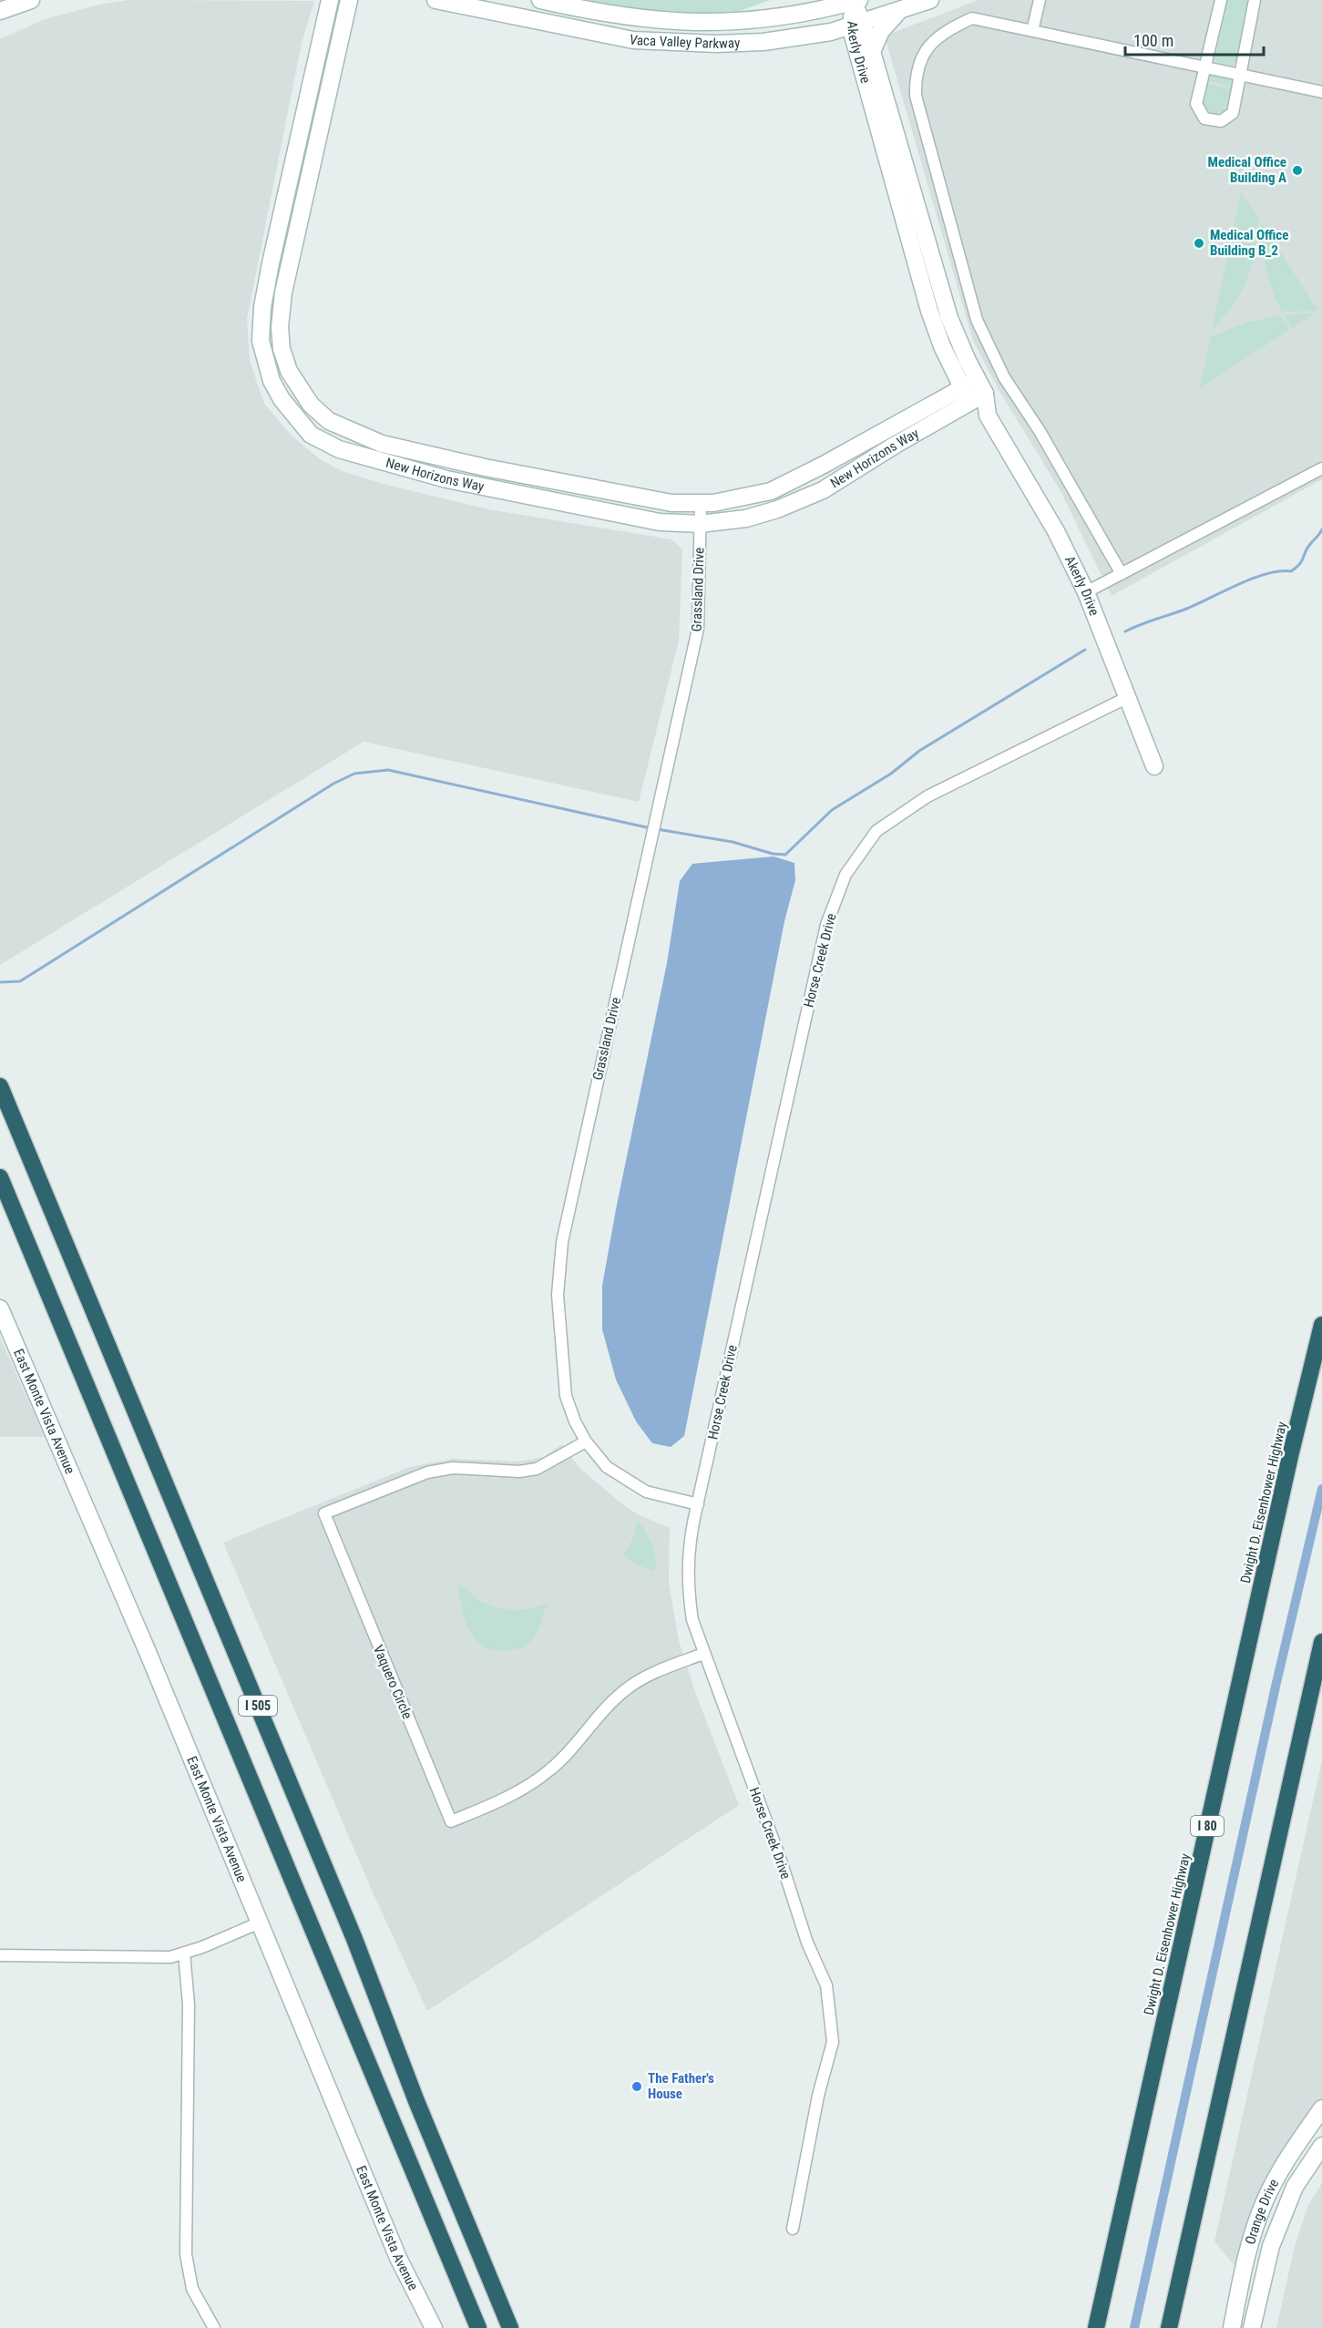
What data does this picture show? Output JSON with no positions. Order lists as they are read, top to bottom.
{
  "streets": {
    "highway": ["Dwight D. Eisenhower Highway", "I 505", "I 80"],
    "street": [
      "Vaca Valley Parkway",
      "Akerly Drive",
      "New Horizons Way",
      "Grassland Drive",
      "Horse Creek Drive",
      "East Monte Vista Avenue",
      "Vaquero Circle",
      "Orange Drive"
    ]
  },
  "crossings": [
    ["Vaca Valley Parkway", "Akerly Drive"],
    ["Akerly Drive", "New Horizons Way"],
    ["Akerly Drive", "Horse Creek Drive"],
    ["New Horizons Way", "Grassland Drive"],
    ["Grassland Drive", "Horse Creek Drive"],
    ["Grassland Drive", "Vaquero Circle"],
    ["Horse Creek Drive", "Vaquero Circle"]
  ],
  "places": ["Medical Office Building A", "Medical Office Building B_2", "The Father's House"],
  "scale_bar": "100 m"
}
